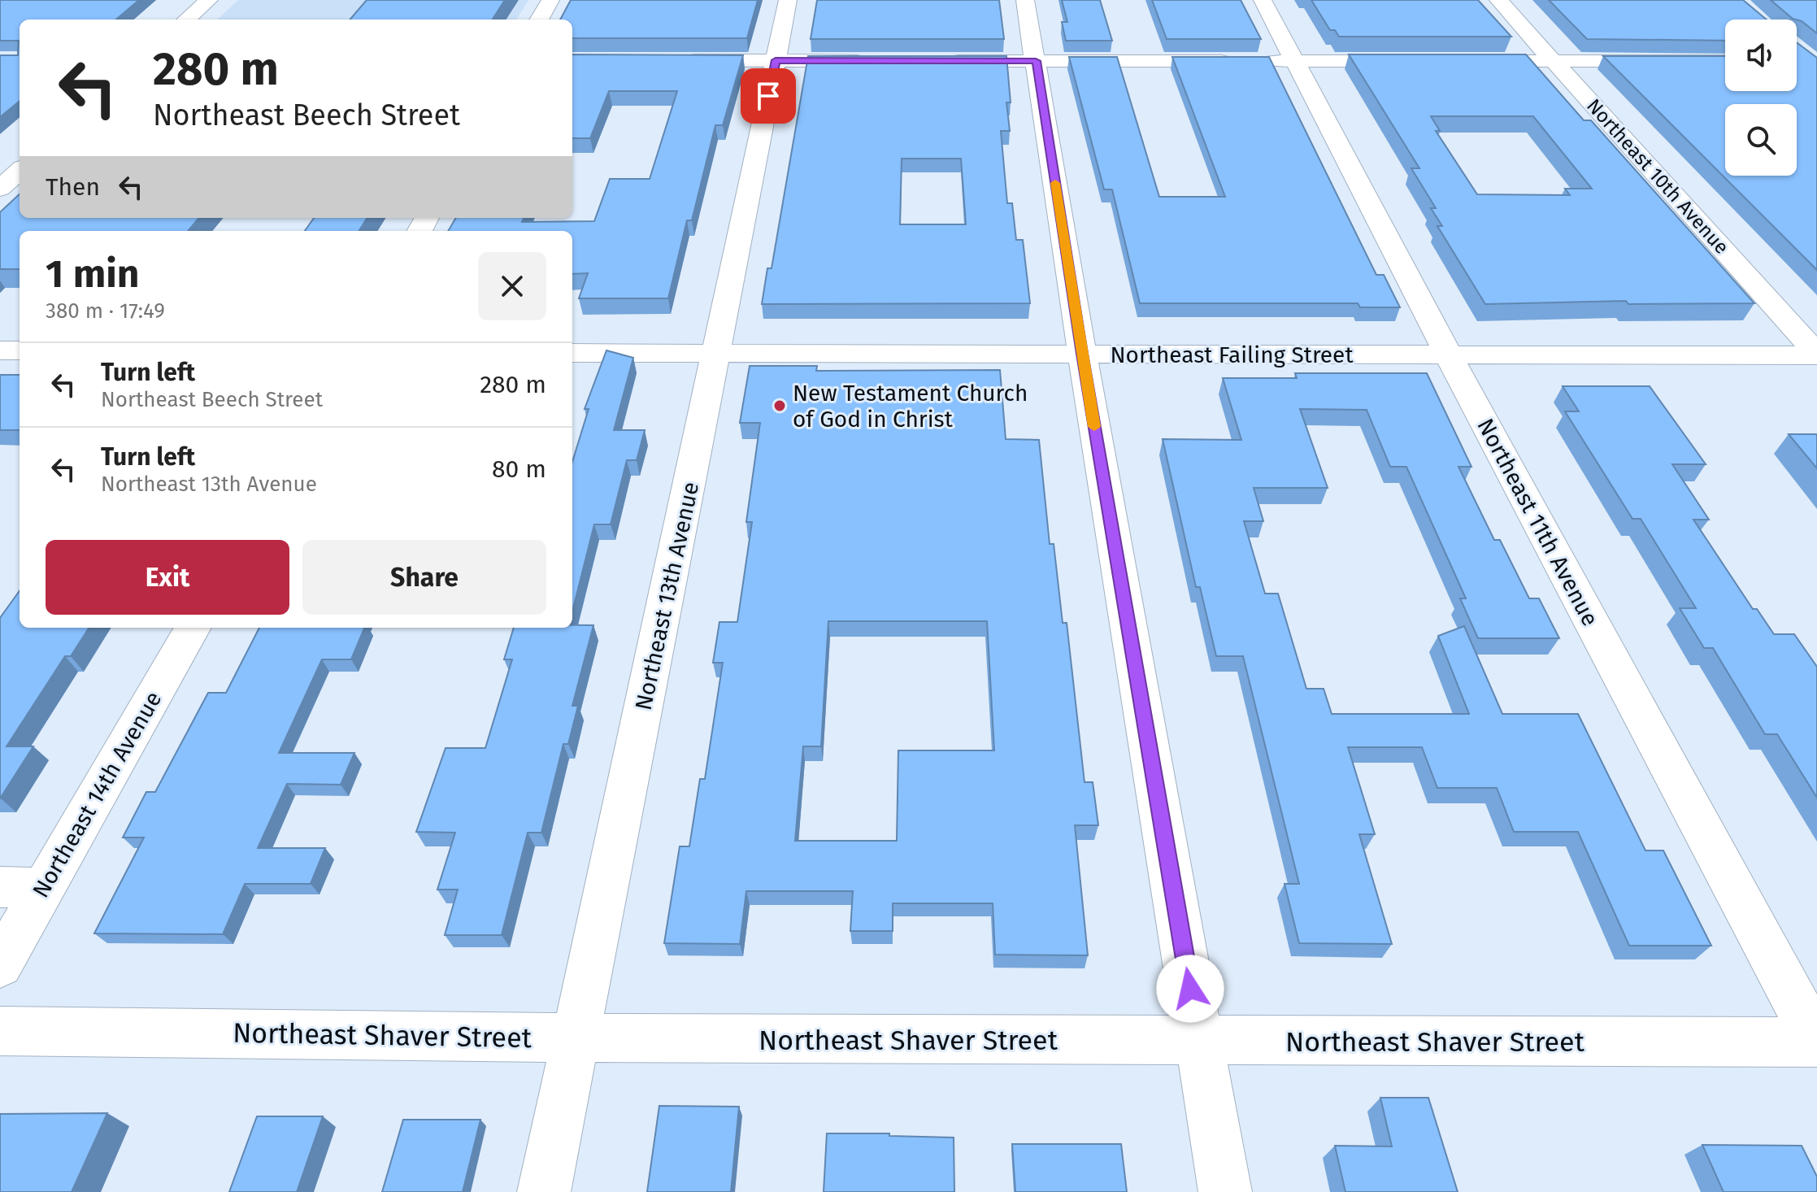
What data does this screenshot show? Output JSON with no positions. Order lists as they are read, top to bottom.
{
  "streets": {
    "street": [
      "Northeast 10th Avenue",
      "Northeast Failing Street",
      "Northeast 11th Avenue",
      "Northeast 13th Avenue",
      "Northeast 14th Avenue",
      "Northeast Shaver Street"
    ]
  },
  "crossings": [
    ["Northeast 10th Avenue", "Northeast Failing Street"],
    ["Northeast Failing Street", "Northeast 11th Avenue"],
    ["Northeast Failing Street", "Northeast 13th Avenue"],
    ["Northeast 11th Avenue", "Northeast Shaver Street"],
    ["Northeast 13th Avenue", "Northeast Shaver Street"]
  ],
  "places": ["New Testament Church of God in Christ"],
  "page": {
    "turn": ["280 m", "Northeast Beech Street"],
    "then": "Then",
    "heading": ["1 min", "380 m · 17:49"],
    "list": [
      {
        "name": "Turn left",
        "note": "Northeast Beech Street",
        "value": "280 m"
      },
      {
        "name": "Turn left",
        "note": "Northeast 13th Avenue",
        "value": "80 m"
      }
    ],
    "buttons": ["Exit", "Share"]
  }
}
